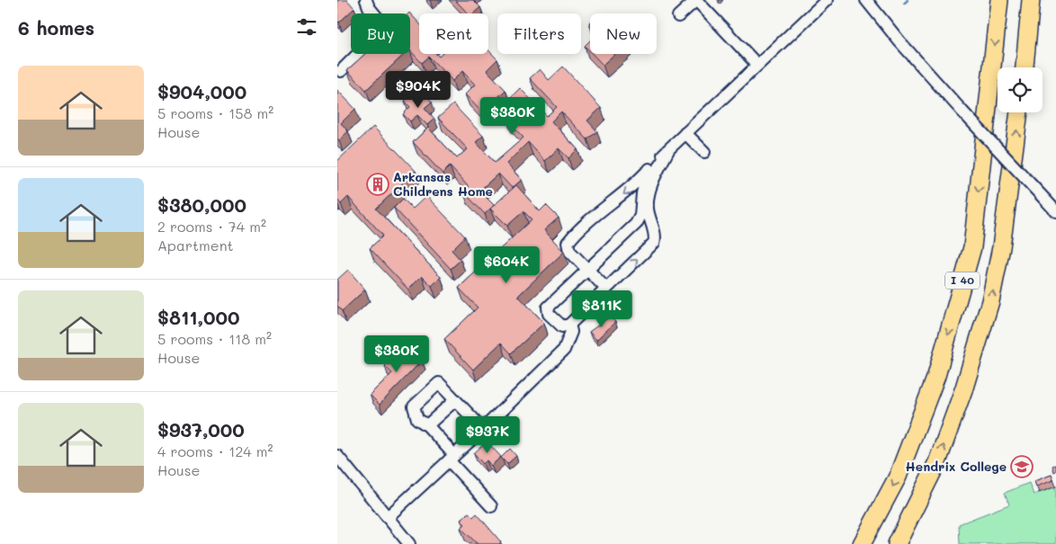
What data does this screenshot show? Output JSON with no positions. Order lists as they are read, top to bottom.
{
  "streets": {
    "highway": ["I 40"]
  },
  "places": {
    "building": ["Arkansas Childrens Home"],
    "school or university": ["Hendrix College"]
  },
  "page": {
    "heading": "6 homes",
    "chip": [
      "Buy",
      "Rent",
      "Filters",
      "New"
    ],
    "list": [
      {
        "name": "$904,000",
        "note": "5 rooms · 158 m² · House"
      },
      {
        "name": "$380,000",
        "note": "2 rooms · 74 m² · Apartment"
      },
      {
        "name": "$811,000",
        "note": "5 rooms · 118 m² · House"
      },
      {
        "name": "$937,000",
        "note": "4 rooms · 124 m² · House"
      }
    ],
    "price": [
      "$904K",
      "$380K",
      "$604K",
      "$811K",
      "$380K",
      "$937K"
    ]
  }
}
